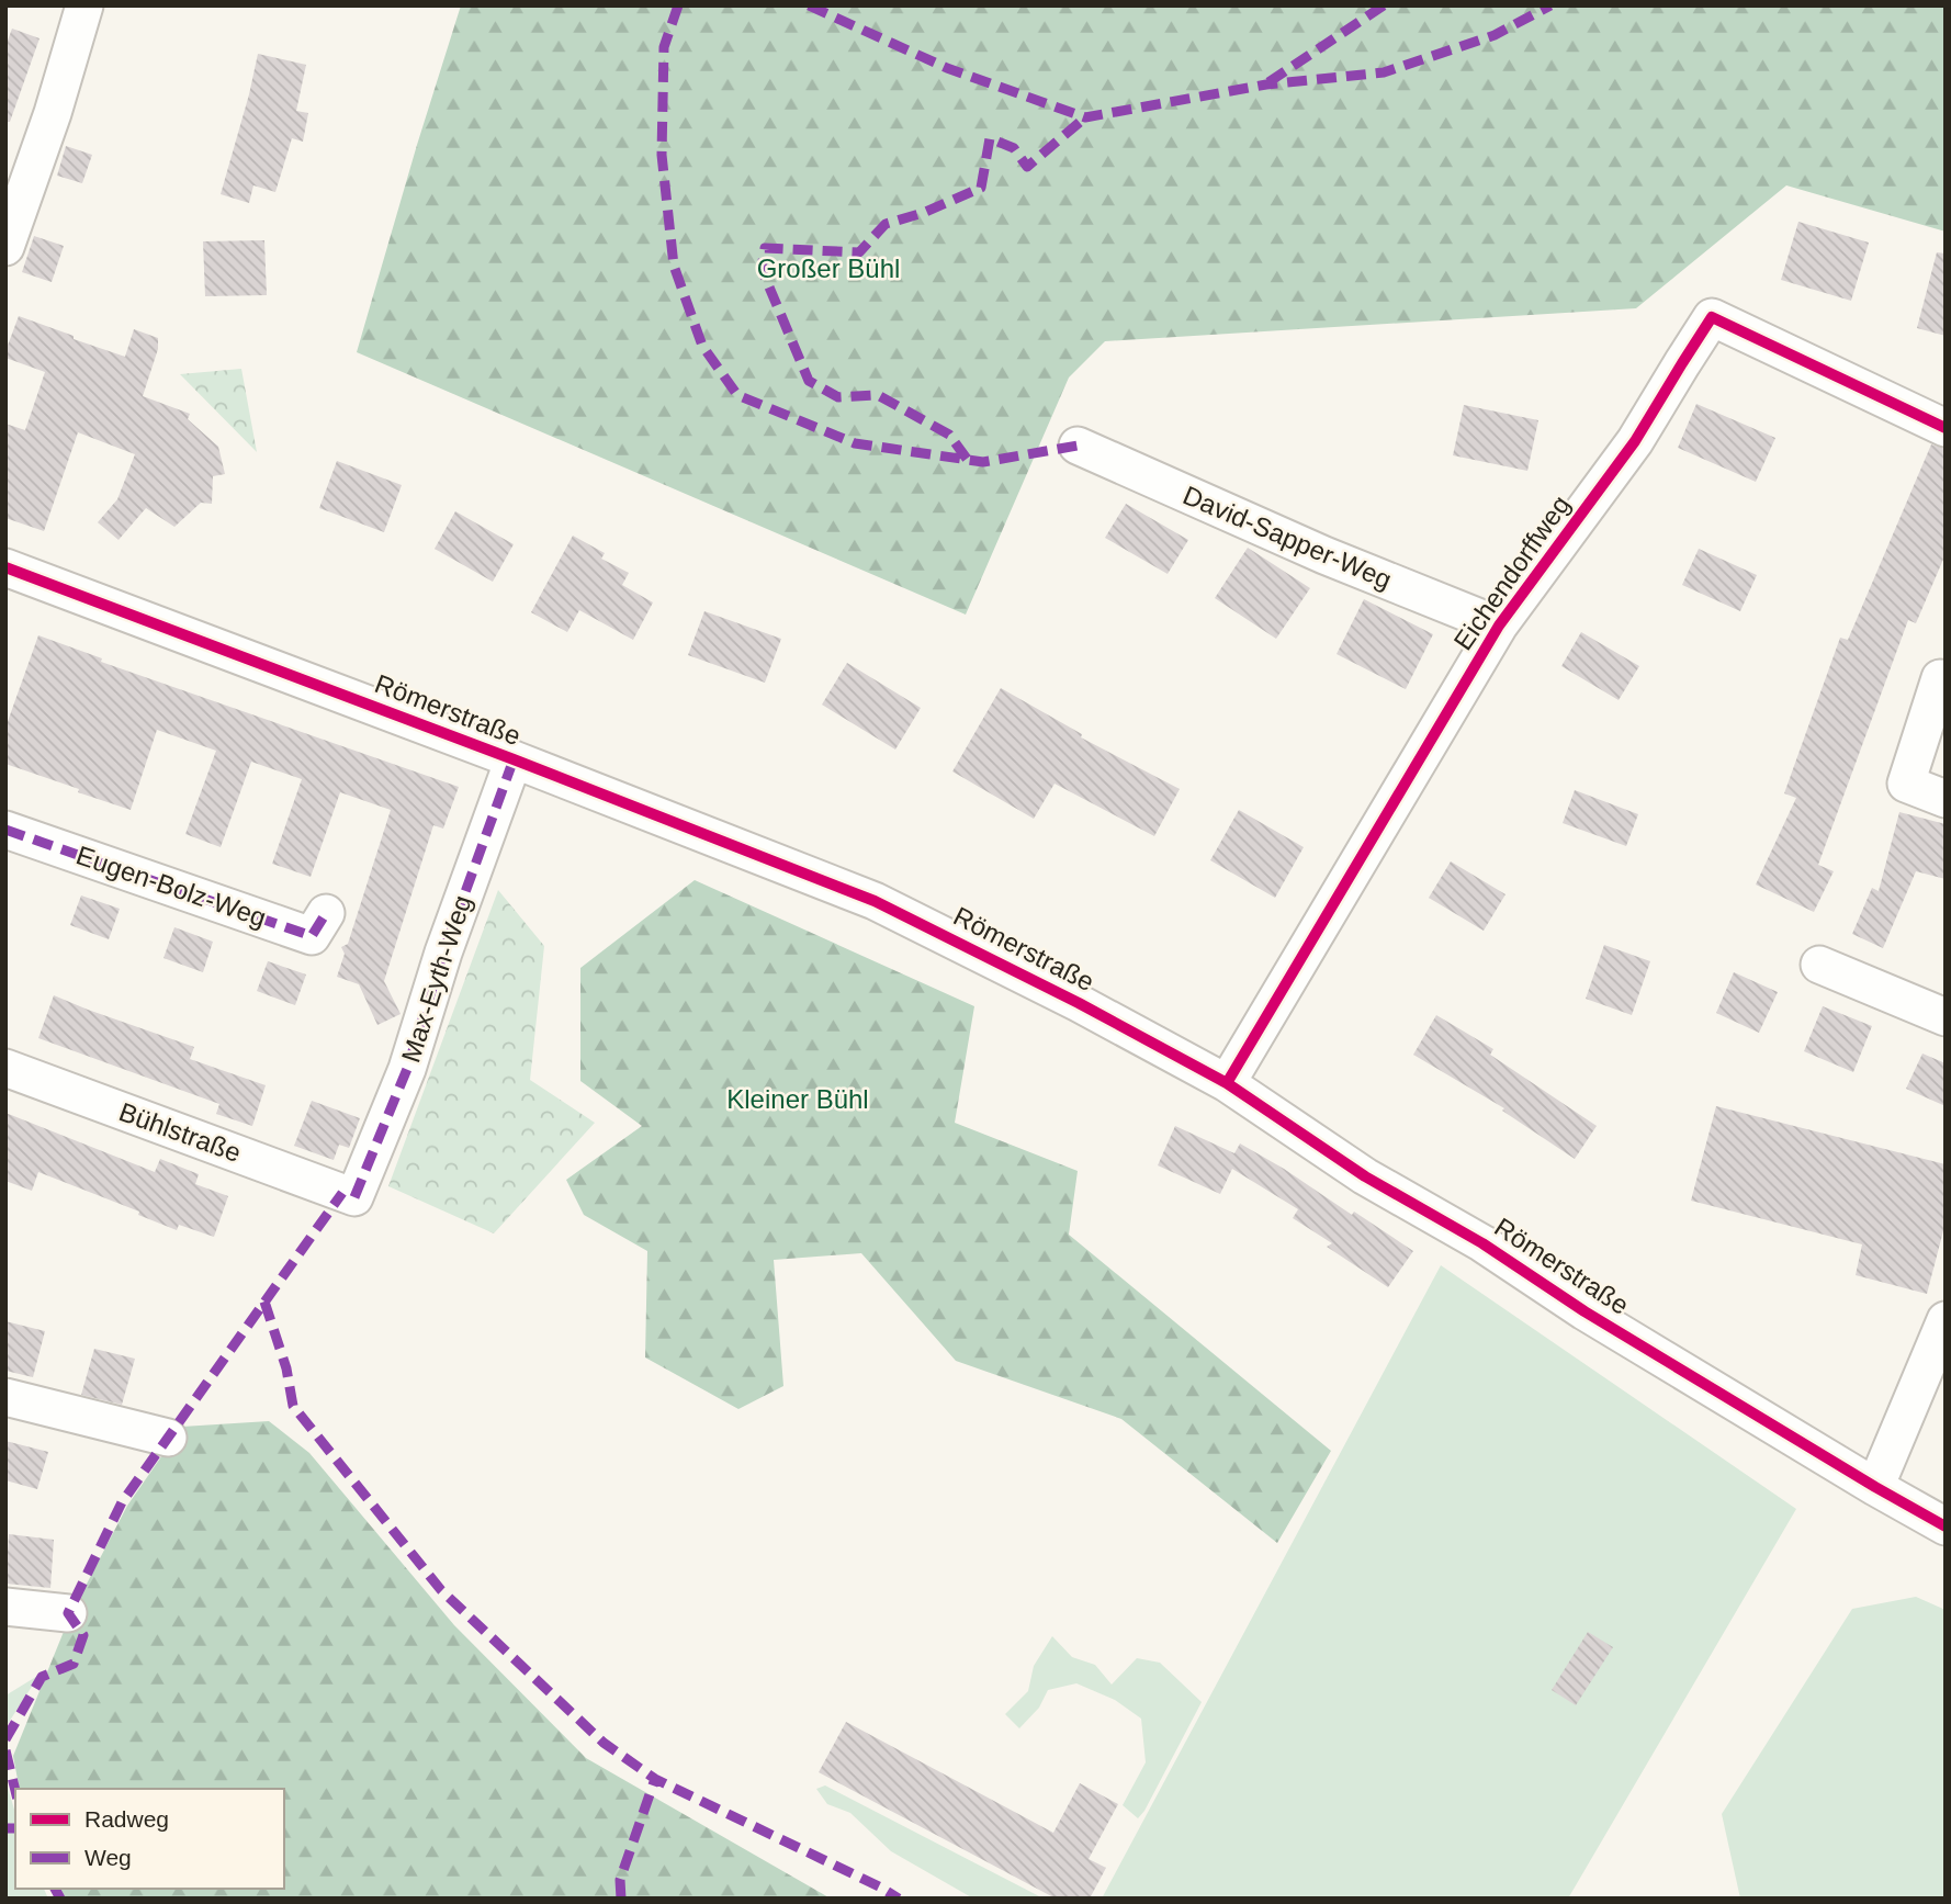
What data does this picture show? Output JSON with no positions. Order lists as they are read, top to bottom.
{
  "streets": {
    "street": [
      "David-Sapper-Weg",
      "Eichendorffweg",
      "Römerstraße",
      "Eugen-Bolz-Weg",
      "Max-Eyth-Weg",
      "Bühlstraße"
    ]
  },
  "crossings": [
    ["David-Sapper-Weg", "Eichendorffweg"],
    ["Eichendorffweg", "Römerstraße"],
    ["Römerstraße", "Max-Eyth-Weg"],
    ["Max-Eyth-Weg", "Bühlstraße"]
  ],
  "parks": ["Großer Bühl", "Kleiner Bühl"],
  "legend": ["Radweg", "Weg"]
}
